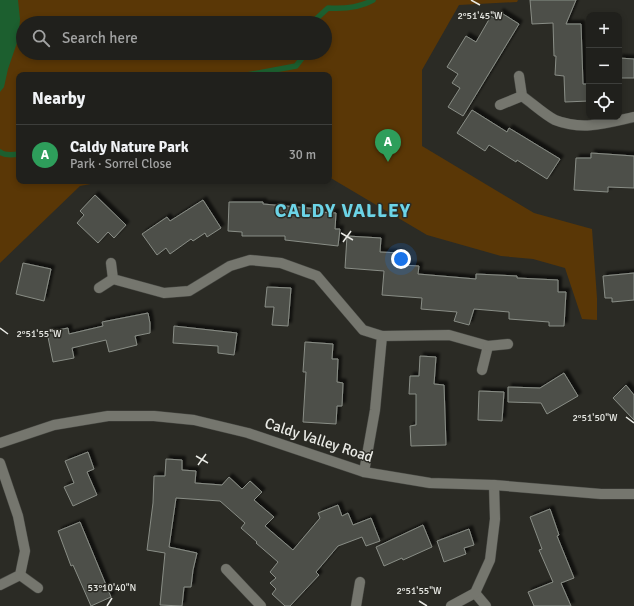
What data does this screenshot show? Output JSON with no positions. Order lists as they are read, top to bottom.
{
  "streets": {
    "street": ["Caldy Valley Road"]
  },
  "districts": ["CALDY VALLEY"],
  "page": {
    "map_buttons": ["+", "−"],
    "search": "Search here",
    "heading": "Nearby",
    "list": [
      {
        "mark": "A",
        "name": "Caldy Nature Park",
        "note": "Park · Sorrel Close",
        "value": "30 m"
      }
    ],
    "pins": "A"
  },
  "coordinates": [
    "2°51'45\"W",
    "2°51'55\"W",
    "2°51'50\"W",
    "53°10'40\"N"
  ]
}
